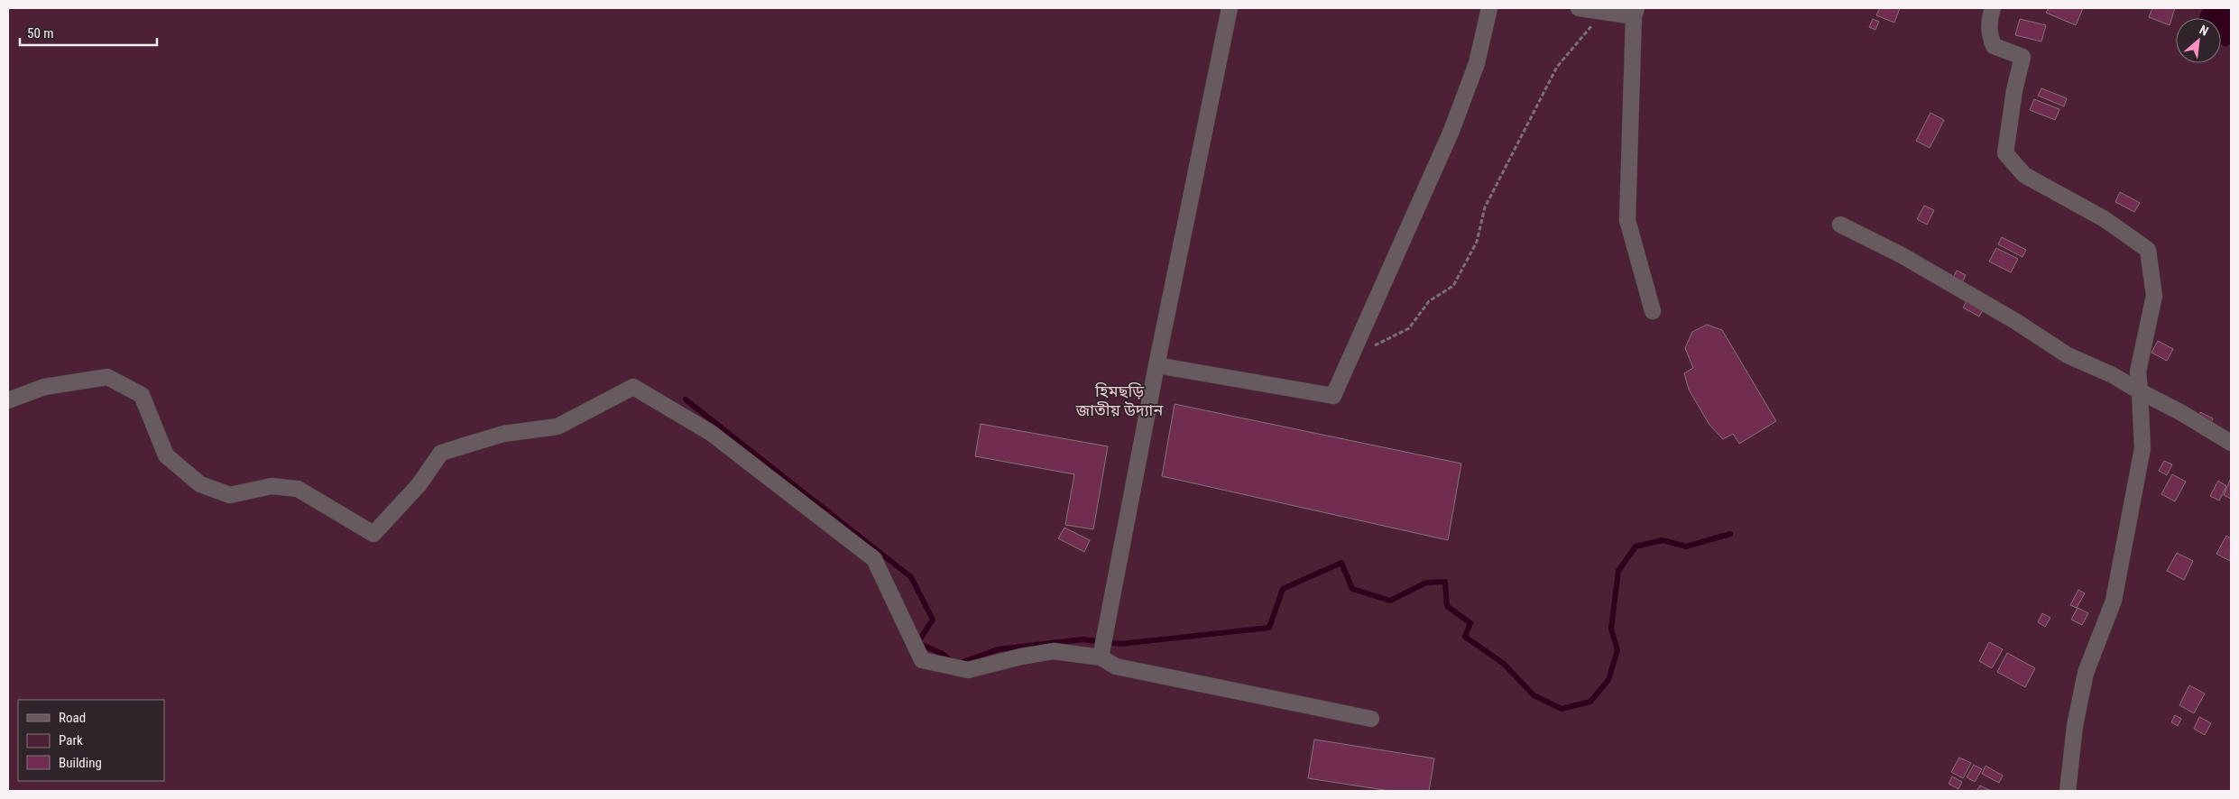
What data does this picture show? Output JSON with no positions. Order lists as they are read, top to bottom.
{
  "parks": ["হিমছড়ি জাতীয় উদ্যান"],
  "legend": ["Road", "Park", "Building"],
  "scale_bar": "50 m",
  "north": "top right"
}
